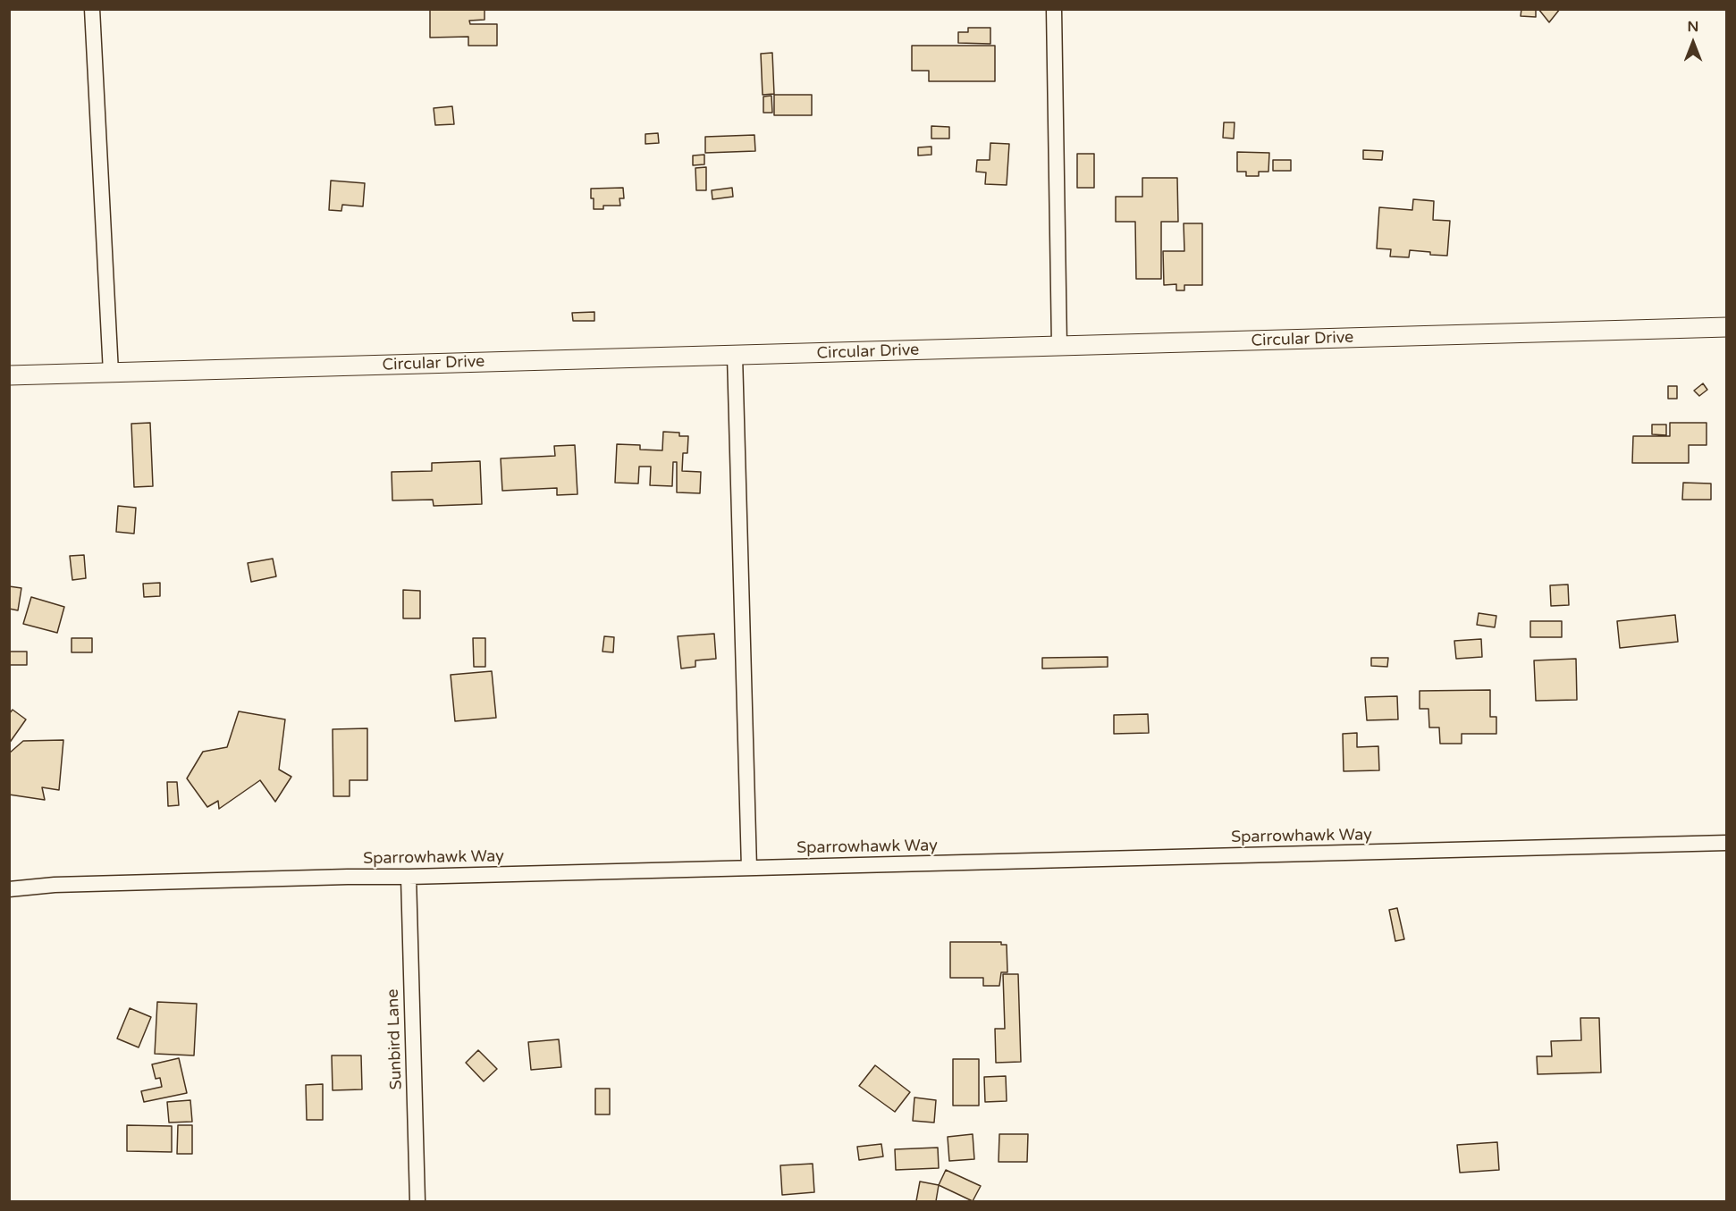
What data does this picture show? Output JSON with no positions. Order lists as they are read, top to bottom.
{
  "streets": {
    "street": ["Circular Drive", "Sparrowhawk Way", "Sunbird Lane"]
  },
  "crossings": [
    ["Sparrowhawk Way", "Sunbird Lane"]
  ],
  "north": "top"
}
